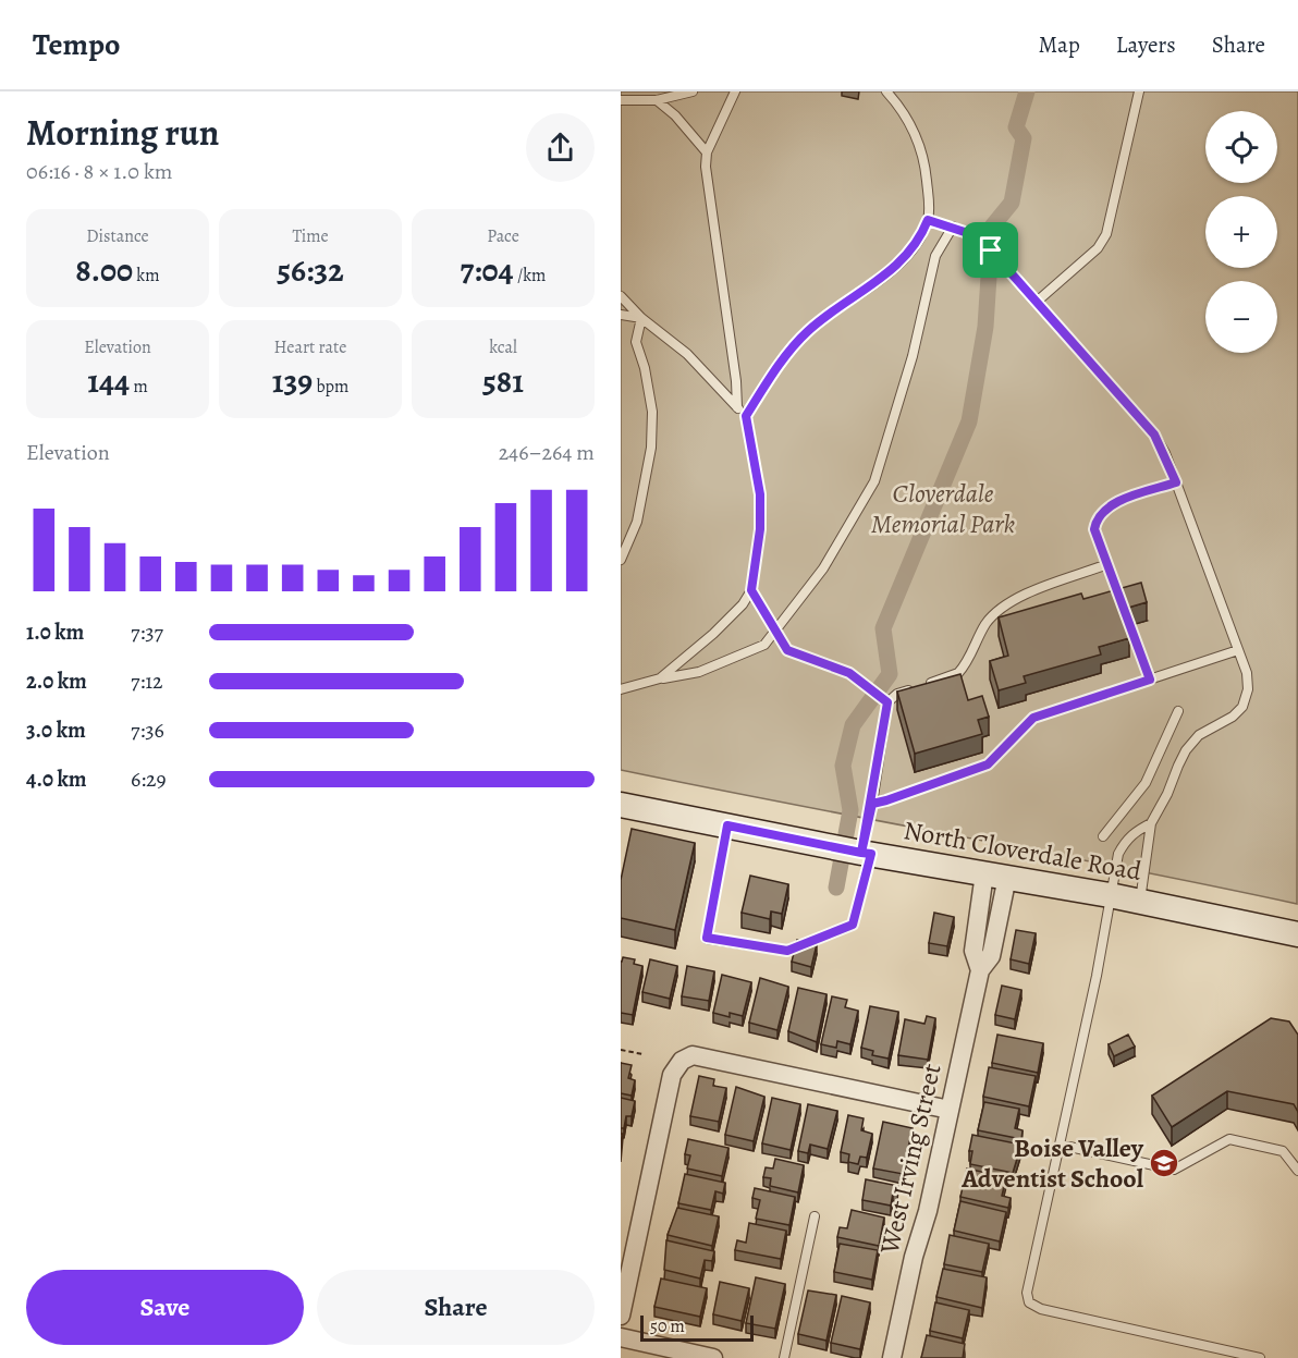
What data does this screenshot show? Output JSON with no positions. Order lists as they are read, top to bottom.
{
  "streets": {
    "main road": ["North Cloverdale Road"],
    "street": ["West Irving Street"]
  },
  "crossings": [
    ["North Cloverdale Road", "West Irving Street"]
  ],
  "parks": ["Cloverdale Memorial Park"],
  "places": {
    "school or university": ["Boise Valley Adventist School"]
  },
  "scale_bar": "50 m",
  "page": {
    "header": "Tempo",
    "nav": ["Map", "Layers", "Share"],
    "heading": ["Morning run", "06:16 · 8 × 1.0 km"],
    "map_buttons": ["+", "−"],
    "stats": [
      ["Distance", "8.00 km"],
      ["Time", "56:32"],
      ["Pace", "7:04 /km"],
      ["Elevation", "144 m"],
      ["Heart rate", "139 bpm"],
      ["kcal", "581"]
    ],
    "chart": ["Elevation", "246–264 m"],
    "list": [
      {
        "name": "1.0 km",
        "note": "7:37"
      },
      {
        "name": "2.0 km",
        "note": "7:12"
      },
      {
        "name": "3.0 km",
        "note": "7:36"
      },
      {
        "name": "4.0 km",
        "note": "6:29"
      }
    ],
    "buttons": ["Save", "Share"],
    "scale": "50 m"
  }
}
